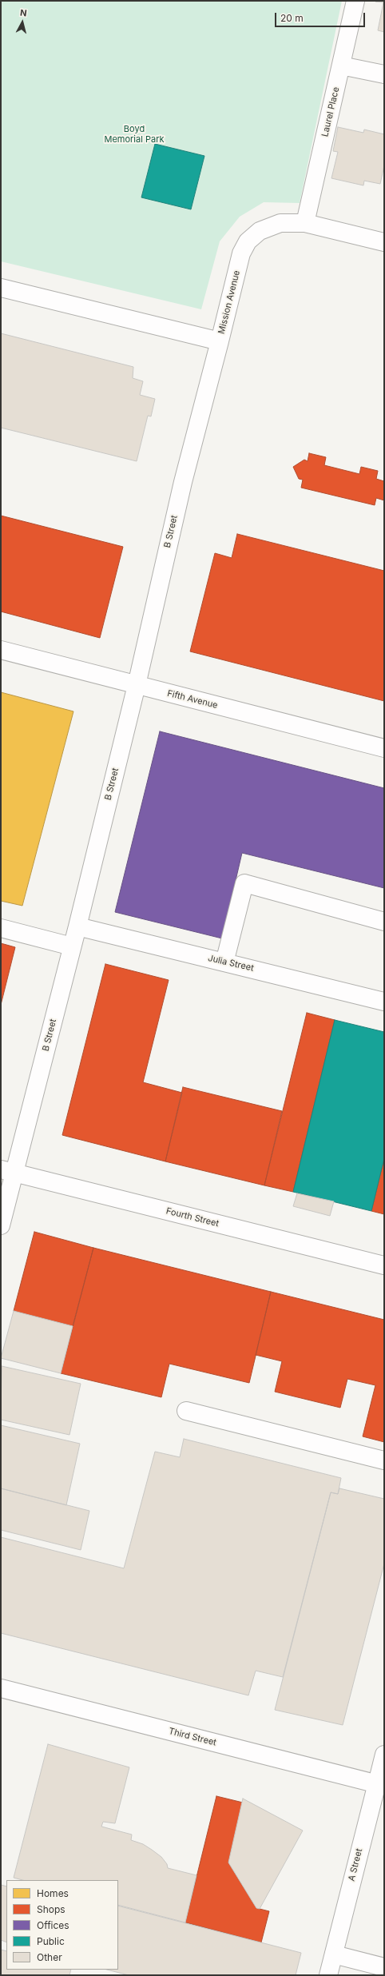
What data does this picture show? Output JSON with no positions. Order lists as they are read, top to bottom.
{
  "streets": {
    "street": [
      "Laurel Place",
      "Mission Avenue",
      "B Street",
      "Fifth Avenue",
      "Julia Street",
      "Fourth Street",
      "Third Street",
      "A Street"
    ]
  },
  "crossings": [
    ["Laurel Place", "Mission Avenue"],
    ["Mission Avenue", "B Street"],
    ["B Street", "Fifth Avenue"],
    ["B Street", "Julia Street"],
    ["B Street", "Fourth Street"],
    ["Third Street", "A Street"]
  ],
  "parks": ["Boyd Memorial Park"],
  "legend": [
    "Homes",
    "Shops",
    "Offices",
    "Public",
    "Other"
  ],
  "scale_bar": "20 m",
  "north": "top"
}
